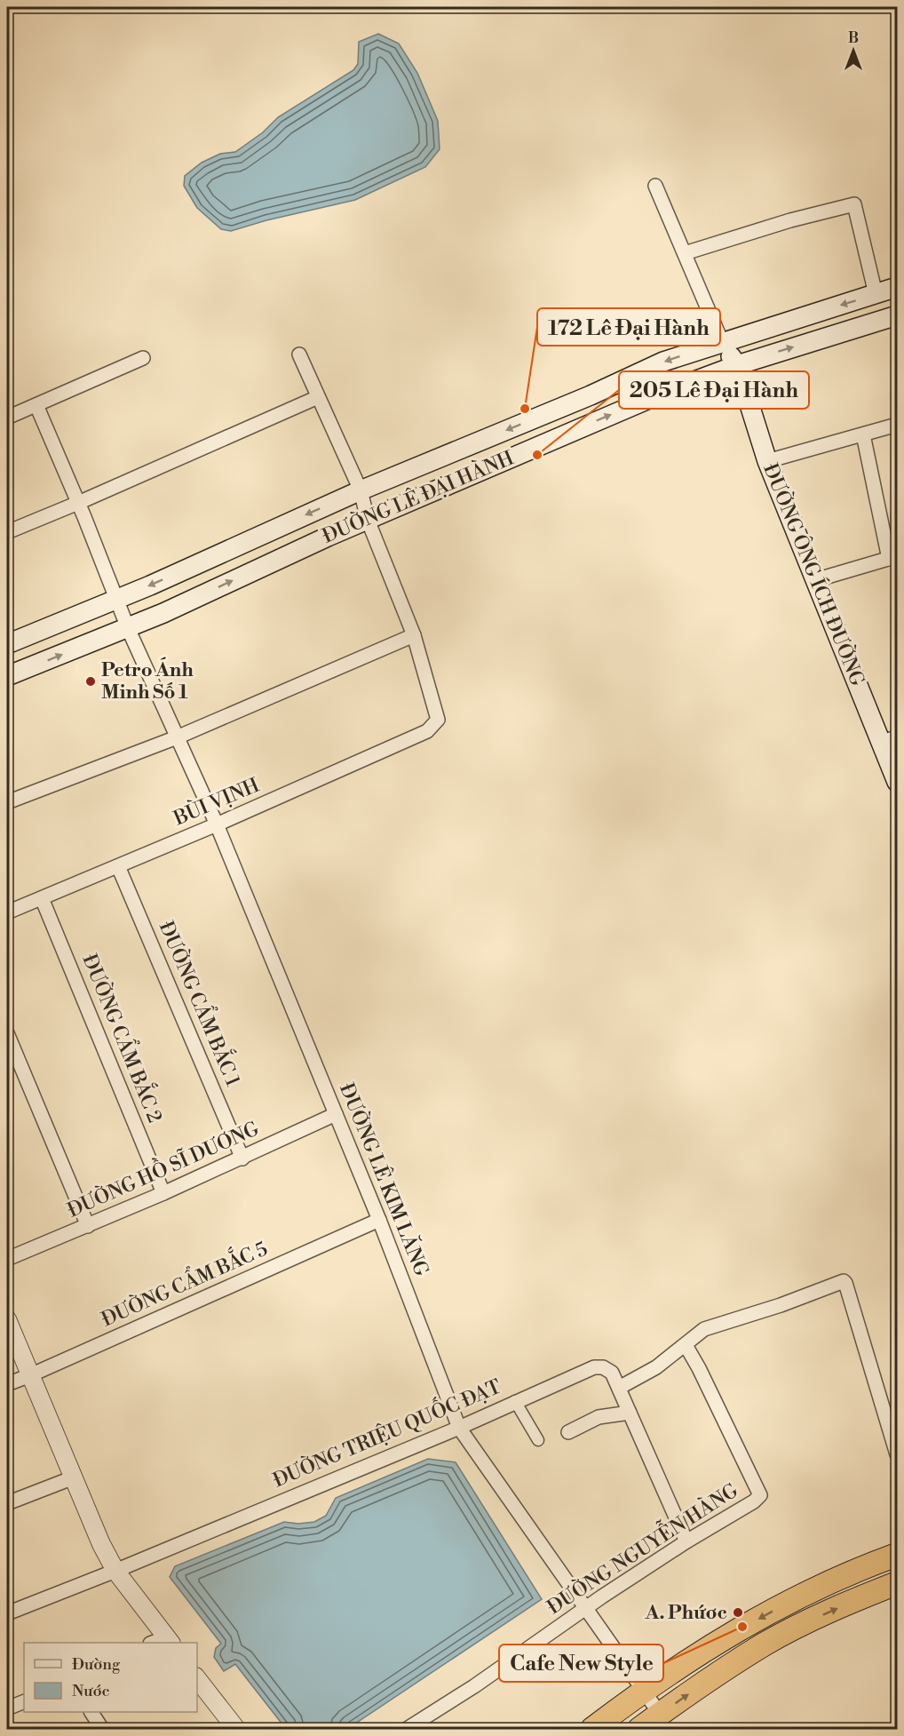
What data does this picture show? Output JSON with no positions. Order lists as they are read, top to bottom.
{
  "streets": {
    "main road": ["ĐƯỜNG LÊ ĐẠI HÀNH", "ĐƯỜNG ÔNG ÍCH ĐƯỜNG"],
    "street": [
      "BÙI VỊNH",
      "ĐƯỜNG CẨM BẮC 1",
      "ĐƯỜNG CẨM BẮC 2",
      "ĐƯỜNG HỒ SĨ DƯƠNG",
      "ĐƯỜNG LÊ KIM LĂNG",
      "ĐƯỜNG CẨM BẮC 5",
      "ĐƯỜNG TRIỆU QUỐC ĐẠT",
      "ĐƯỜNG NGUYỄN HÀNG"
    ]
  },
  "crossings": [
    ["ĐƯỜNG LÊ ĐẠI HÀNH", "ĐƯỜNG ÔNG ÍCH ĐƯỜNG"],
    ["ĐƯỜNG LÊ ĐẠI HÀNH", "ĐƯỜNG LÊ KIM LĂNG"],
    ["BÙI VỊNH", "ĐƯỜNG CẨM BẮC 1"],
    ["BÙI VỊNH", "ĐƯỜNG CẨM BẮC 2"],
    ["BÙI VỊNH", "ĐƯỜNG LÊ KIM LĂNG"],
    ["ĐƯỜNG CẨM BẮC 1", "ĐƯỜNG HỒ SĨ DƯƠNG"],
    ["ĐƯỜNG CẨM BẮC 2", "ĐƯỜNG HỒ SĨ DƯƠNG"],
    ["ĐƯỜNG HỒ SĨ DƯƠNG", "ĐƯỜNG LÊ KIM LĂNG"],
    ["ĐƯỜNG LÊ KIM LĂNG", "ĐƯỜNG CẨM BẮC 5"],
    ["ĐƯỜNG LÊ KIM LĂNG", "ĐƯỜNG TRIỆU QUỐC ĐẠT"],
    ["ĐƯỜNG LÊ KIM LĂNG", "ĐƯỜNG NGUYỄN HÀNG"],
    ["ĐƯỜNG TRIỆU QUỐC ĐẠT", "ĐƯỜNG NGUYỄN HÀNG"]
  ],
  "places": [
    "172 Lê Đại Hành",
    "205 Lê Đại Hành",
    "Petro Ánh Minh Số 1",
    "A. Phứơc",
    "Cafe New Style"
  ],
  "legend": ["Đường", "Nước"],
  "north": "top"
}
